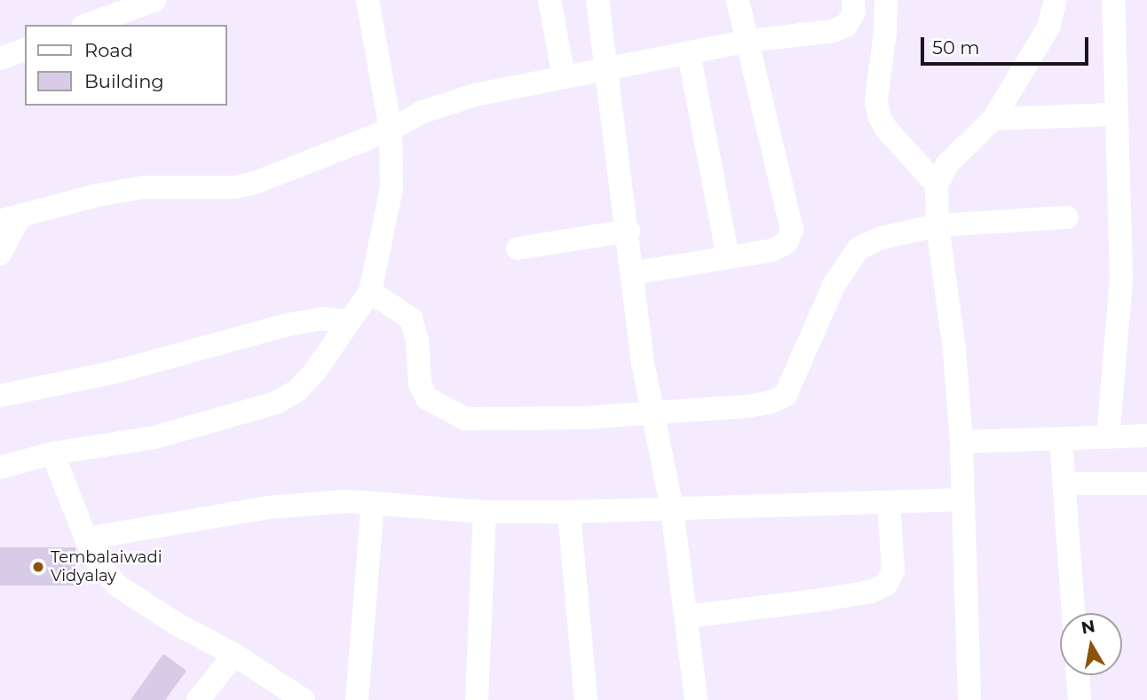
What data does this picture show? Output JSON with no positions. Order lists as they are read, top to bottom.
{
  "places": ["Tembalaiwadi Vidyalay"],
  "legend": ["Road", "Building"],
  "scale_bar": "50 m",
  "north": "top"
}
